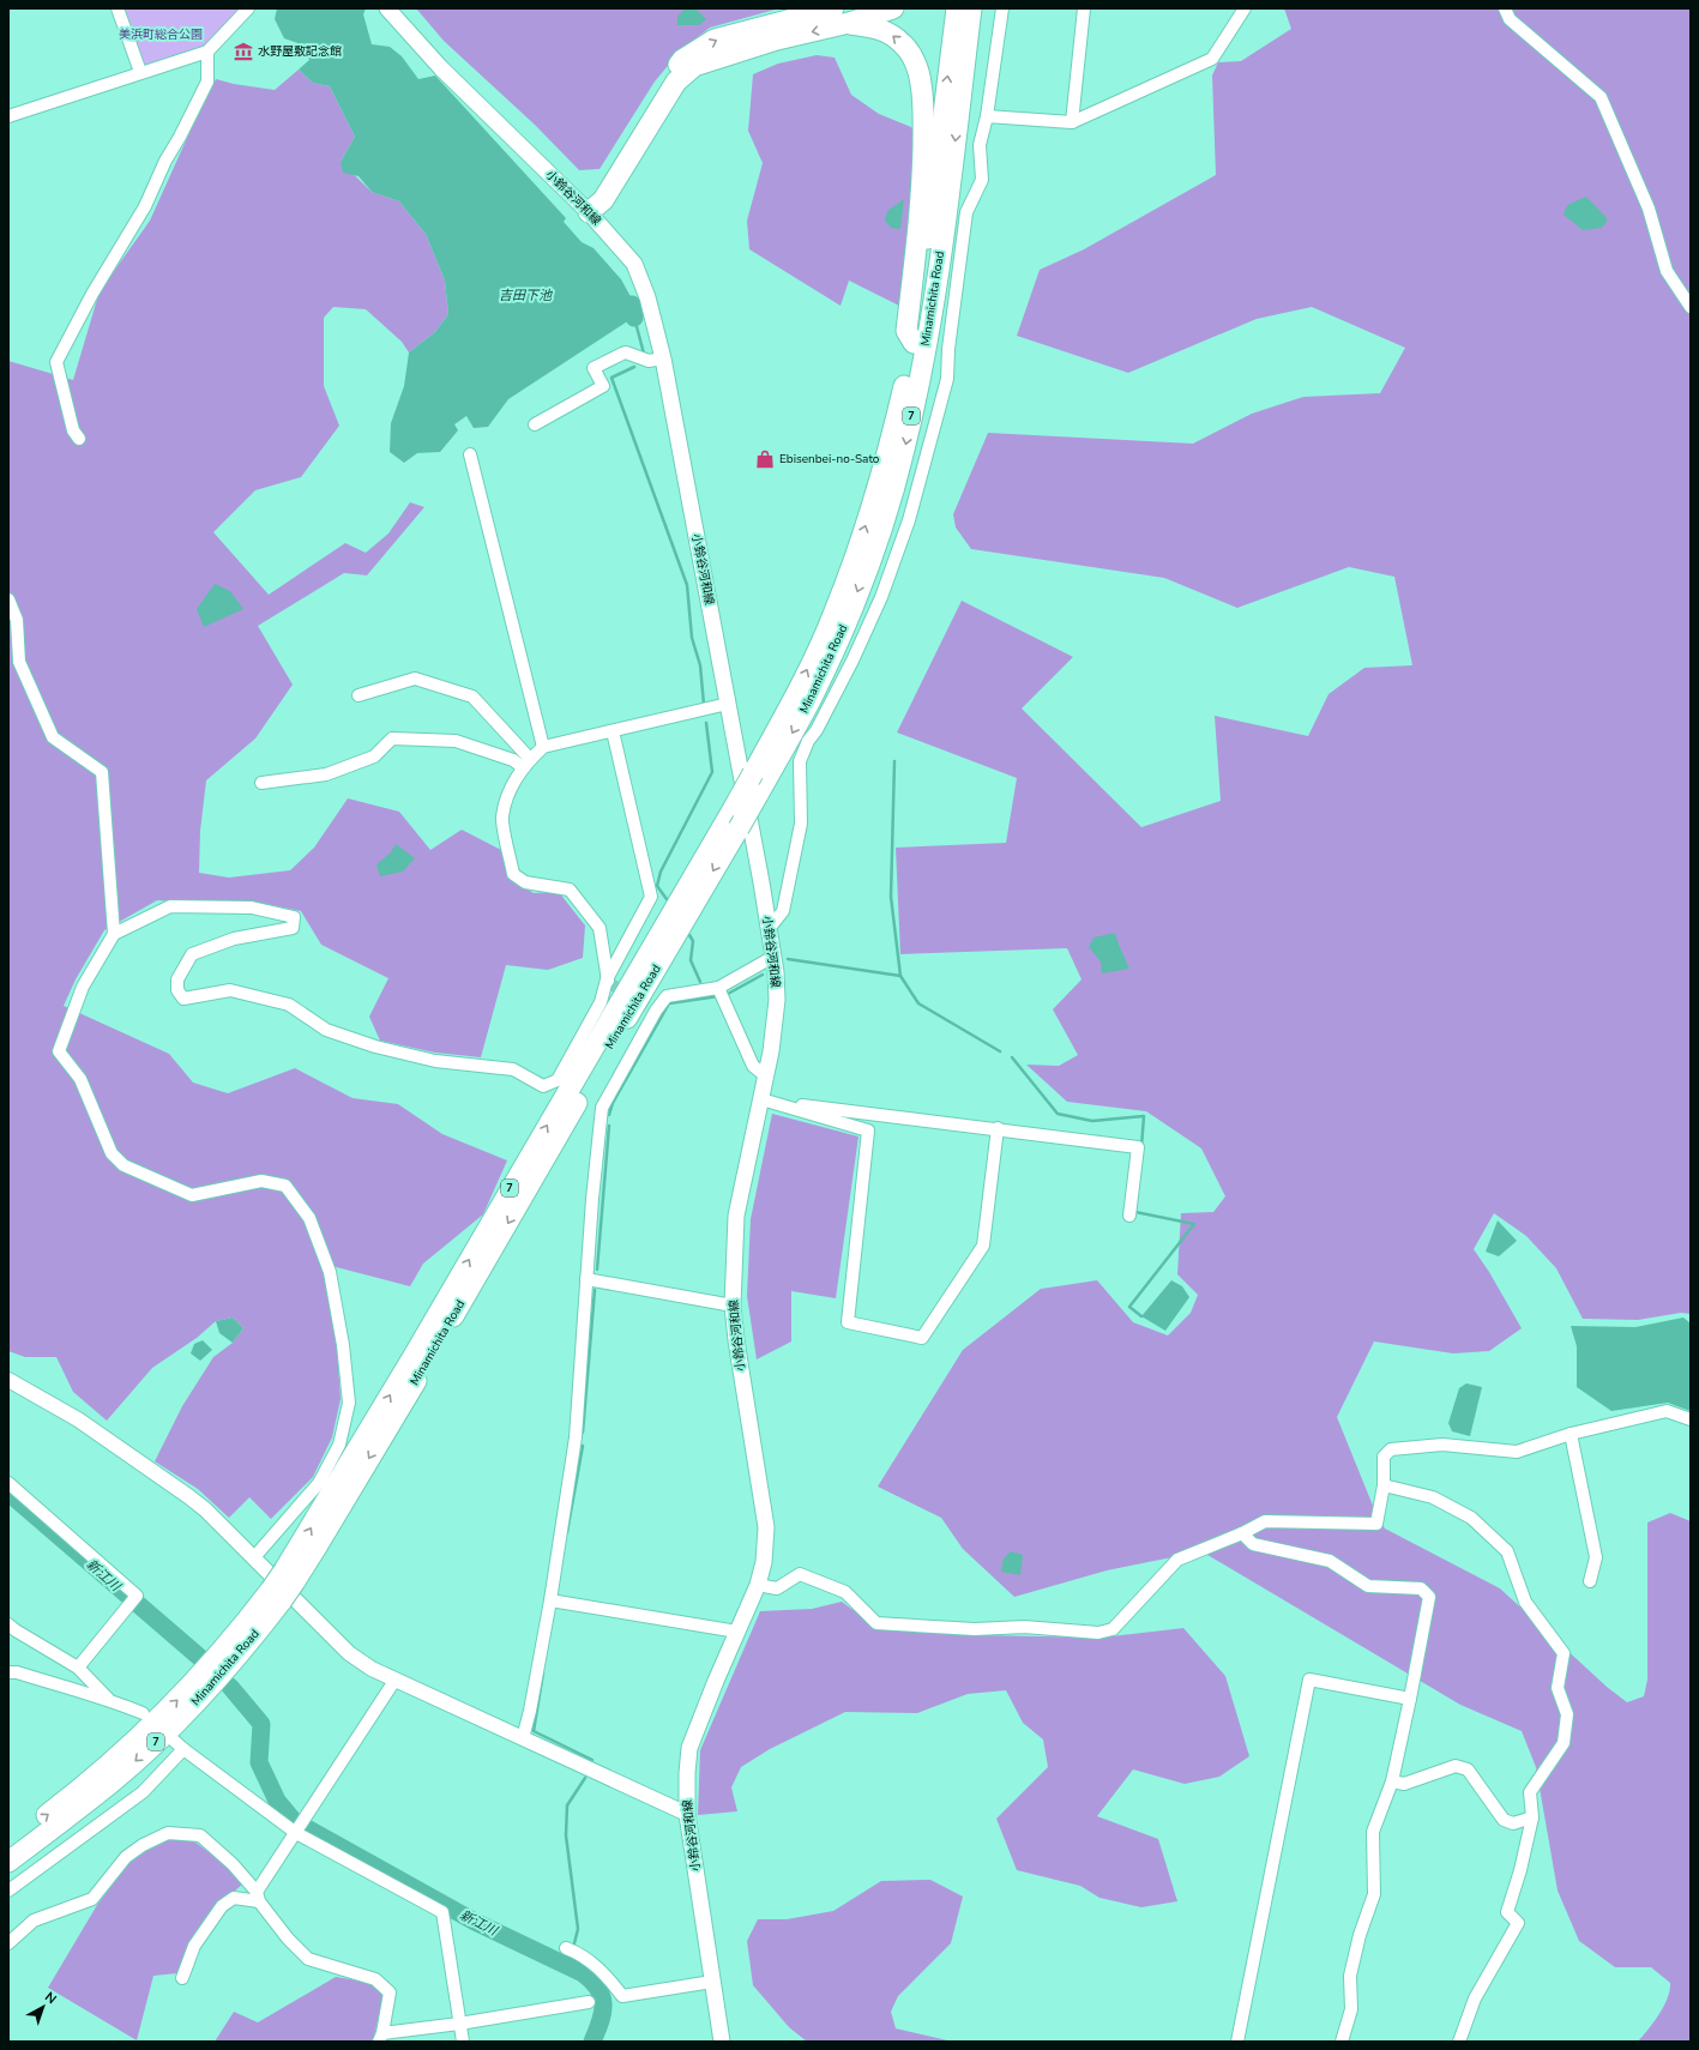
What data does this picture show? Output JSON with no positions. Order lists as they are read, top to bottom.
{
  "streets": {
    "highway": ["Minamichita Road", "7"],
    "main road": ["小鈴谷河和線"]
  },
  "water": ["吉田下池", "新江川"],
  "parks": ["美浜町総合公園"],
  "places": {
    "museum": ["水野屋敷記念館"],
    "shop": ["Ebisenbei-no-Sato"]
  },
  "north": "top right"
}
